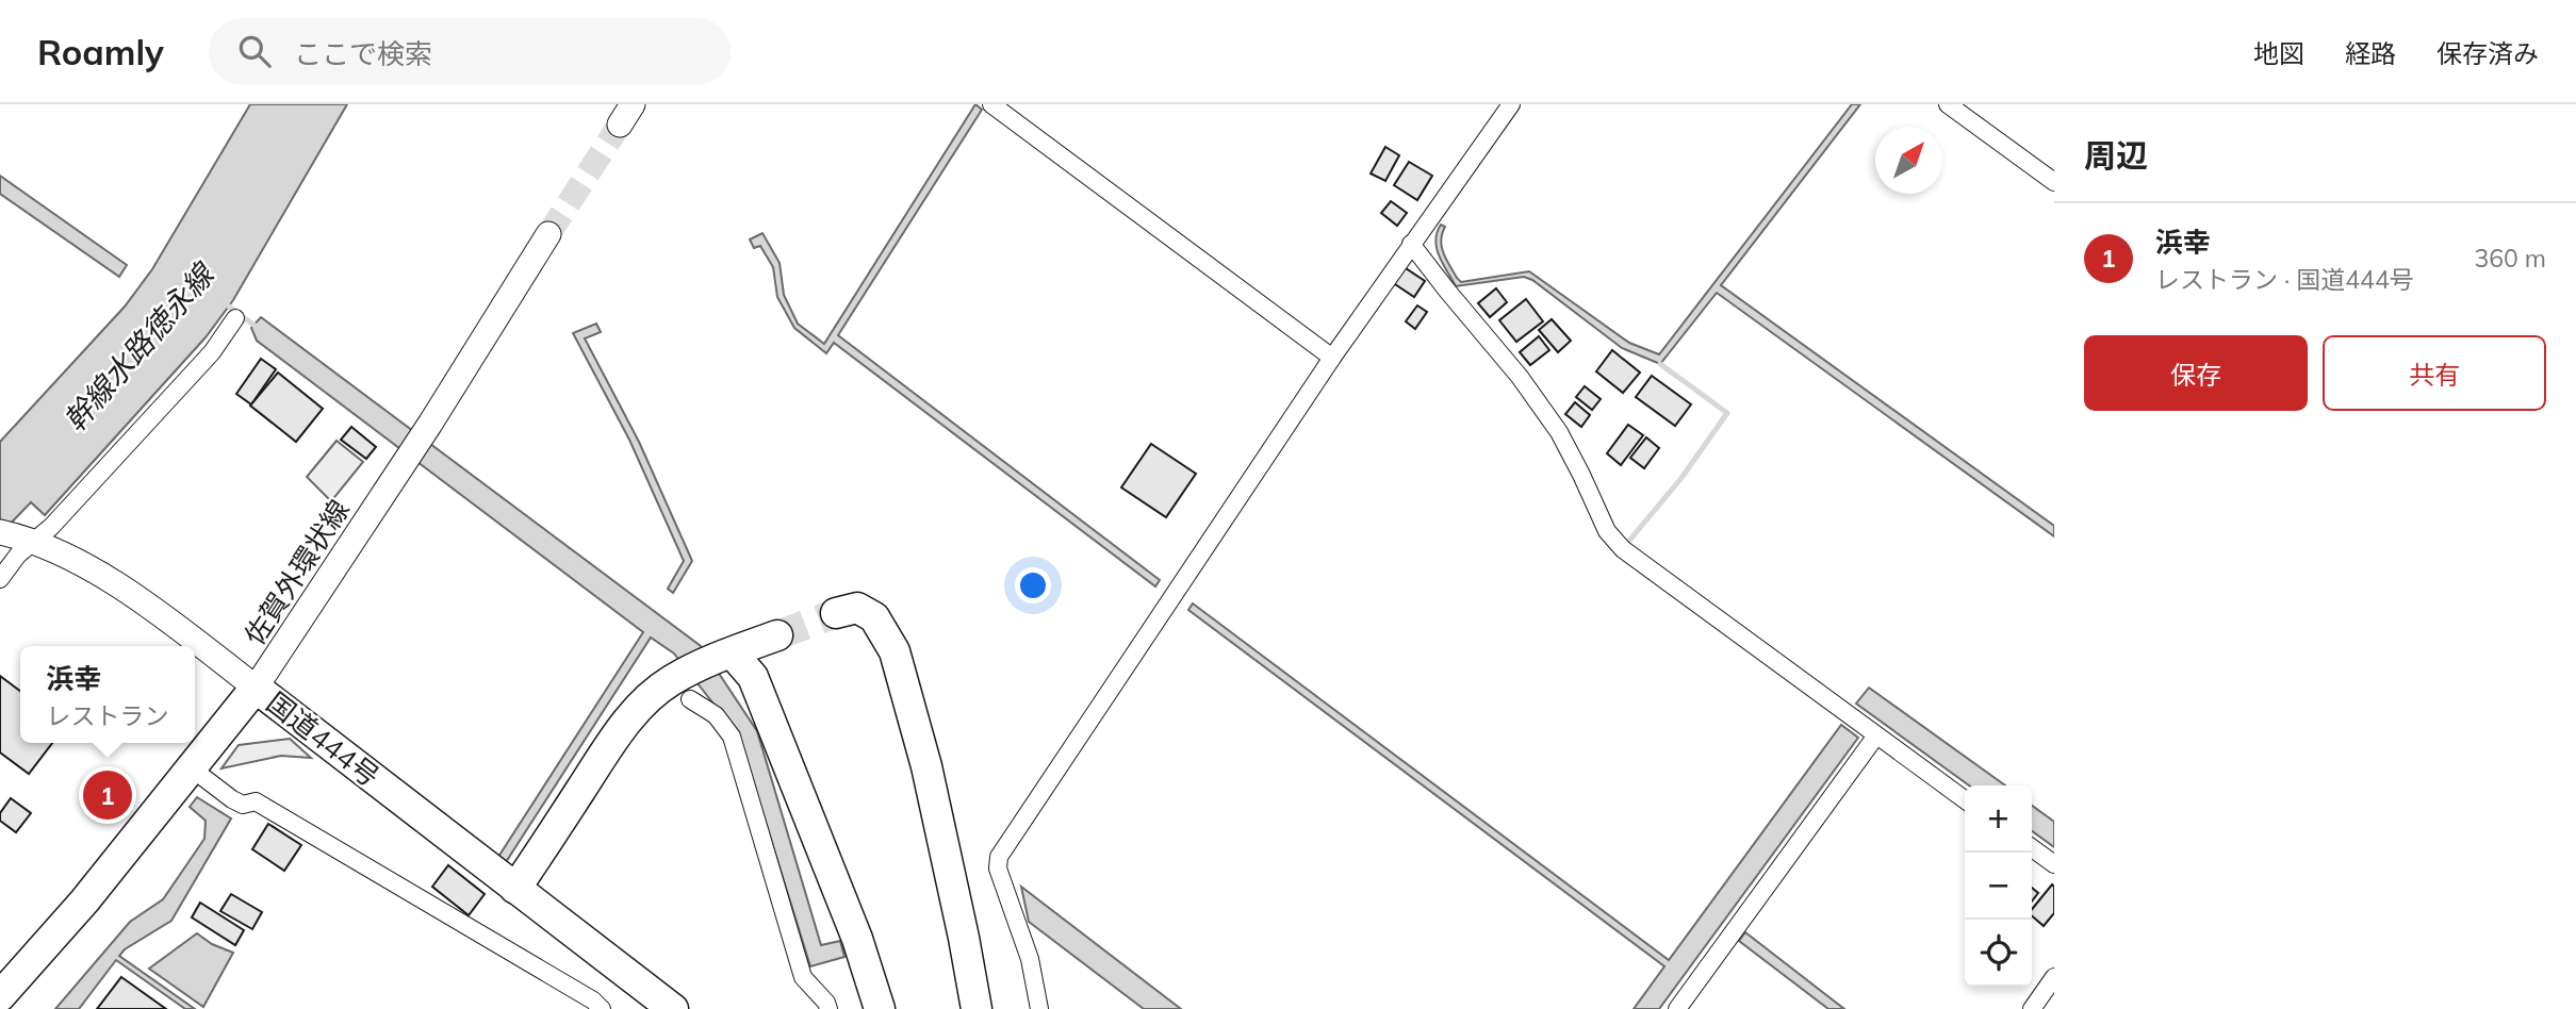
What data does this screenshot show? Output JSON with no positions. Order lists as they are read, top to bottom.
{
  "streets": {
    "highway": ["国道444号"],
    "main road": ["佐賀外環状線"]
  },
  "crossings": [
    ["佐賀外環状線", "国道444号"]
  ],
  "water": ["幹線水路徳永線"],
  "north": "top right",
  "page": {
    "header": "Roamly",
    "search": "ここで検索",
    "nav": ["地図", "経路", "保存済み"],
    "heading": "周辺",
    "list": [
      {
        "mark": "1",
        "name": "浜幸",
        "note": "レストラン · 国道444号",
        "value": "360 m"
      }
    ],
    "buttons": ["保存", "共有"],
    "popup": ["浜幸", "レストラン"],
    "pins": "1",
    "map_buttons": ["+", "−"]
  }
}
